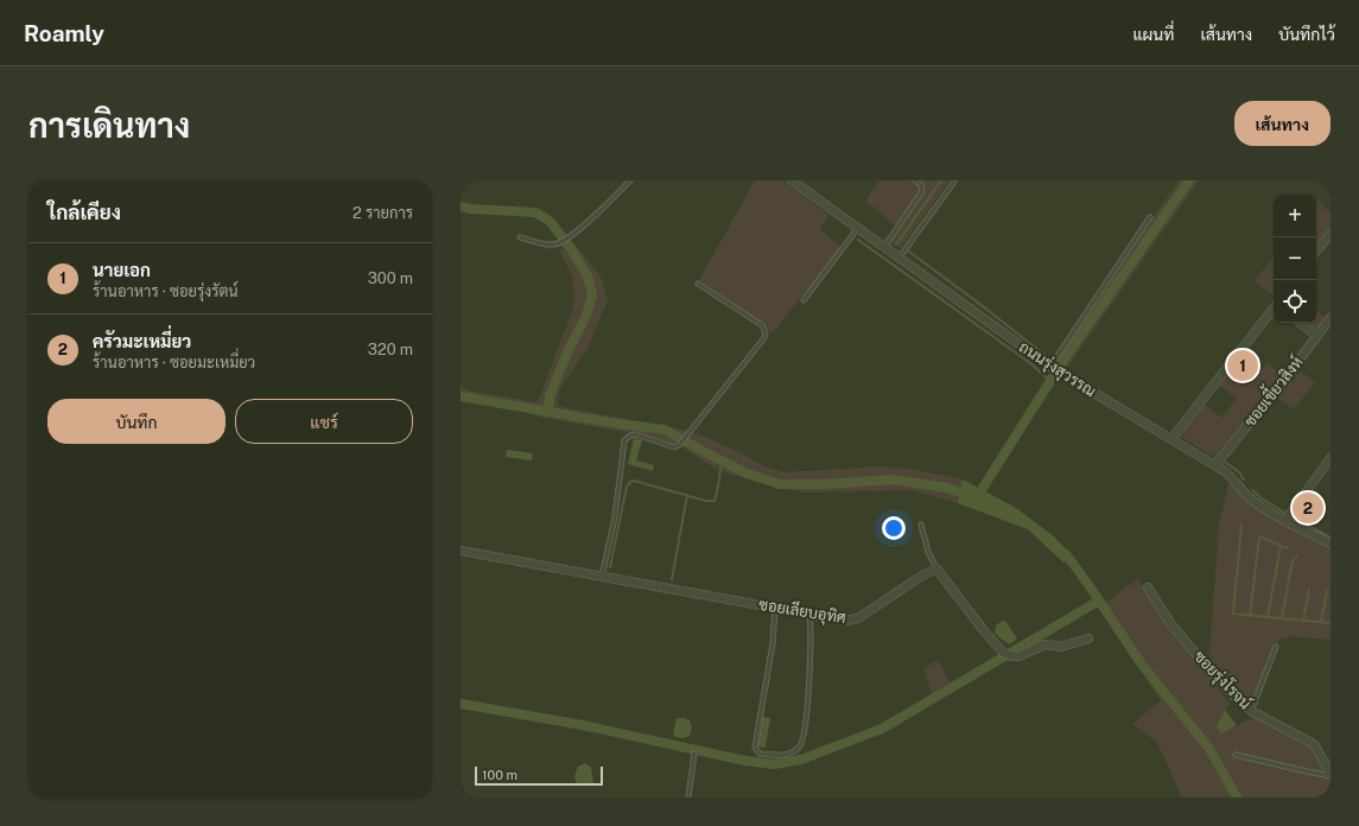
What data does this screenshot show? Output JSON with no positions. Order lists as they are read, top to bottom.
{
  "streets": {
    "street": [
      "ถนนรุ่งสุวรรณ",
      "ซอยเขี้ยวสิงห์",
      "ซอยเลียบอุทิศ",
      "ซอยรุ่งโรจน์"
    ]
  },
  "crossings": [
    ["ถนนรุ่งสุวรรณ", "ซอยเขี้ยวสิงห์"]
  ],
  "scale_bar": "100 m",
  "page": {
    "header": "Roamly",
    "nav": ["แผนที่", "เส้นทาง", "บันทึกไว้"],
    "buttons": [
      "เส้นทาง",
      ["บันทึก", "แชร์"]
    ],
    "title": "การเดินทาง",
    "heading": ["ใกล้เคียง", "2 รายการ"],
    "map_buttons": ["+", "−"],
    "list": [
      {
        "mark": "1",
        "name": "นายเอก",
        "note": "ร้านอาหาร · ซอยรุ่งรัตน์",
        "value": "300 m"
      },
      {
        "mark": "2",
        "name": "ครัวมะเหมี่ยว",
        "note": "ร้านอาหาร · ซอยมะเหมี่ยว",
        "value": "320 m"
      }
    ],
    "pins": ["1", "2"],
    "scale": "100 m"
  }
}
